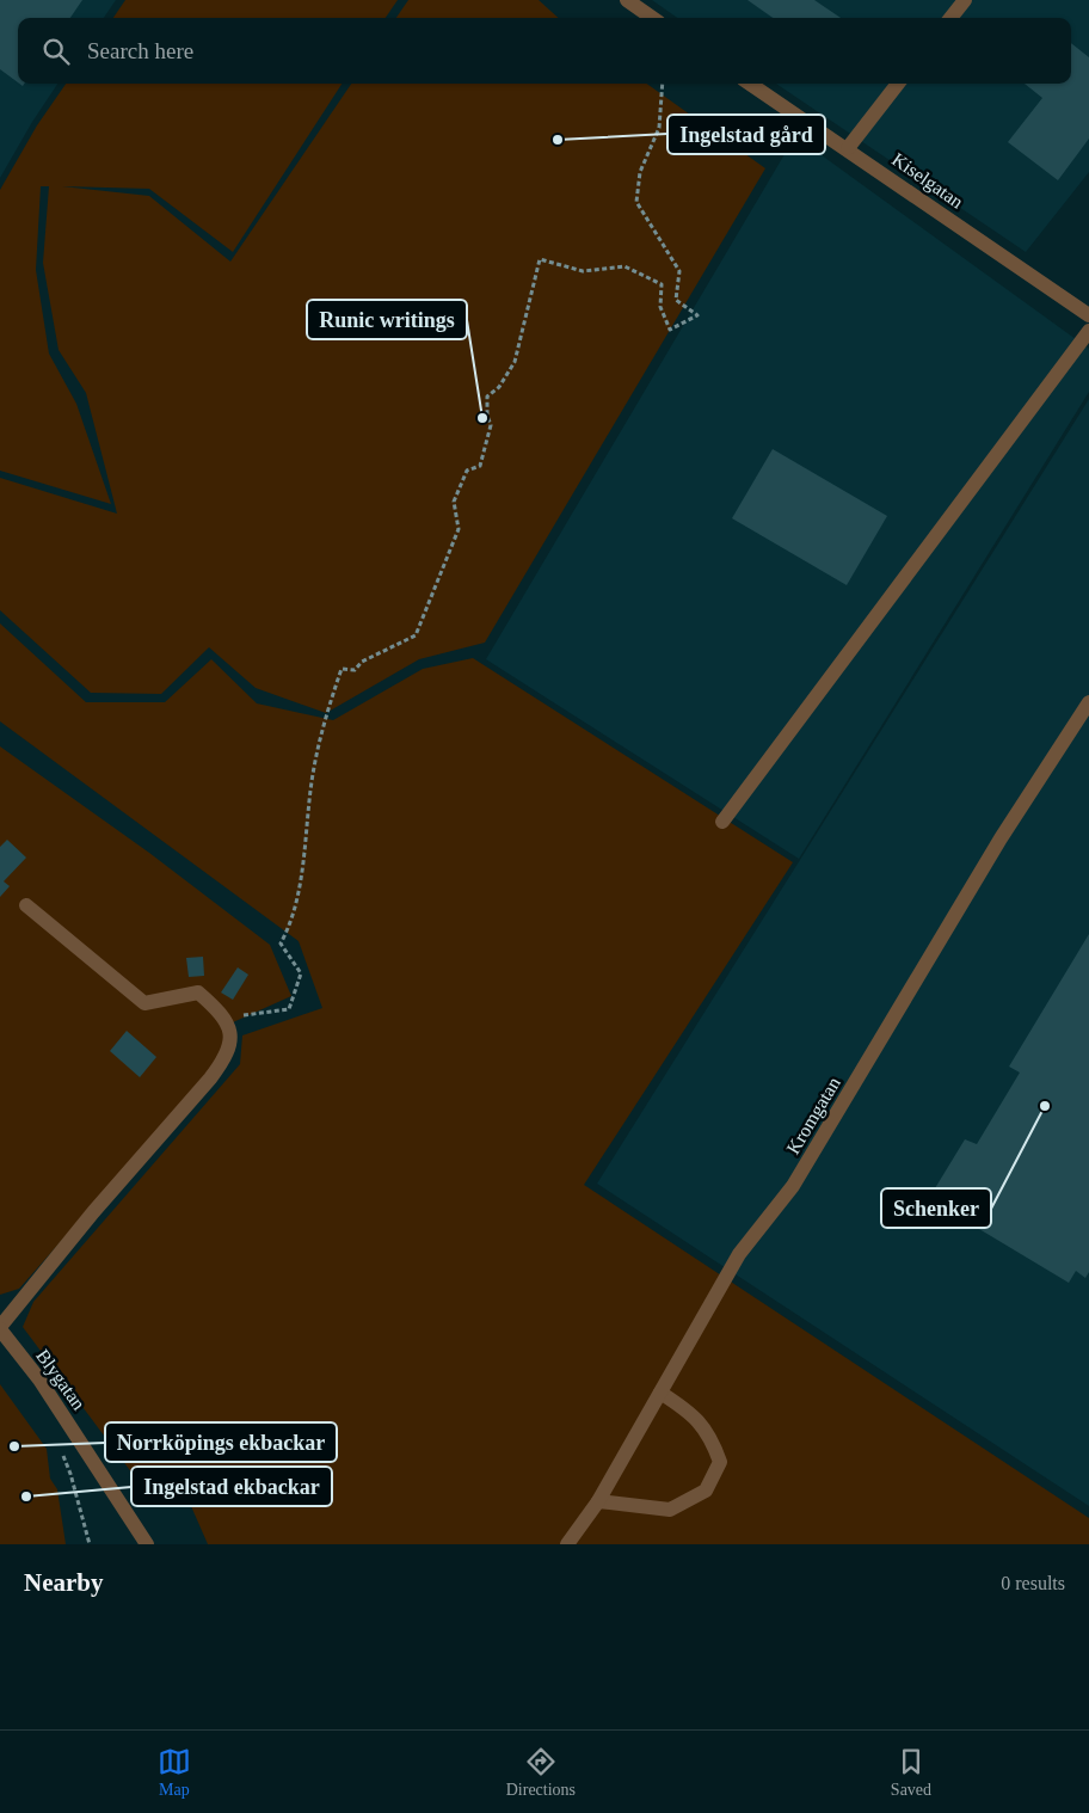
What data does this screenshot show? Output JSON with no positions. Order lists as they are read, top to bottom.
{
  "streets": {
    "street": ["Kiselgatan", "Kromgatan", "Blygatan"]
  },
  "places": [
    "Ingelstad gård",
    "Runic writings",
    "Schenker",
    "Norrköpings ekbackar",
    "Ingelstad ekbackar"
  ],
  "page": {
    "search": "Search here",
    "heading": ["Nearby", "0 results"],
    "nav": ["Map", "Directions", "Saved"]
  }
}
